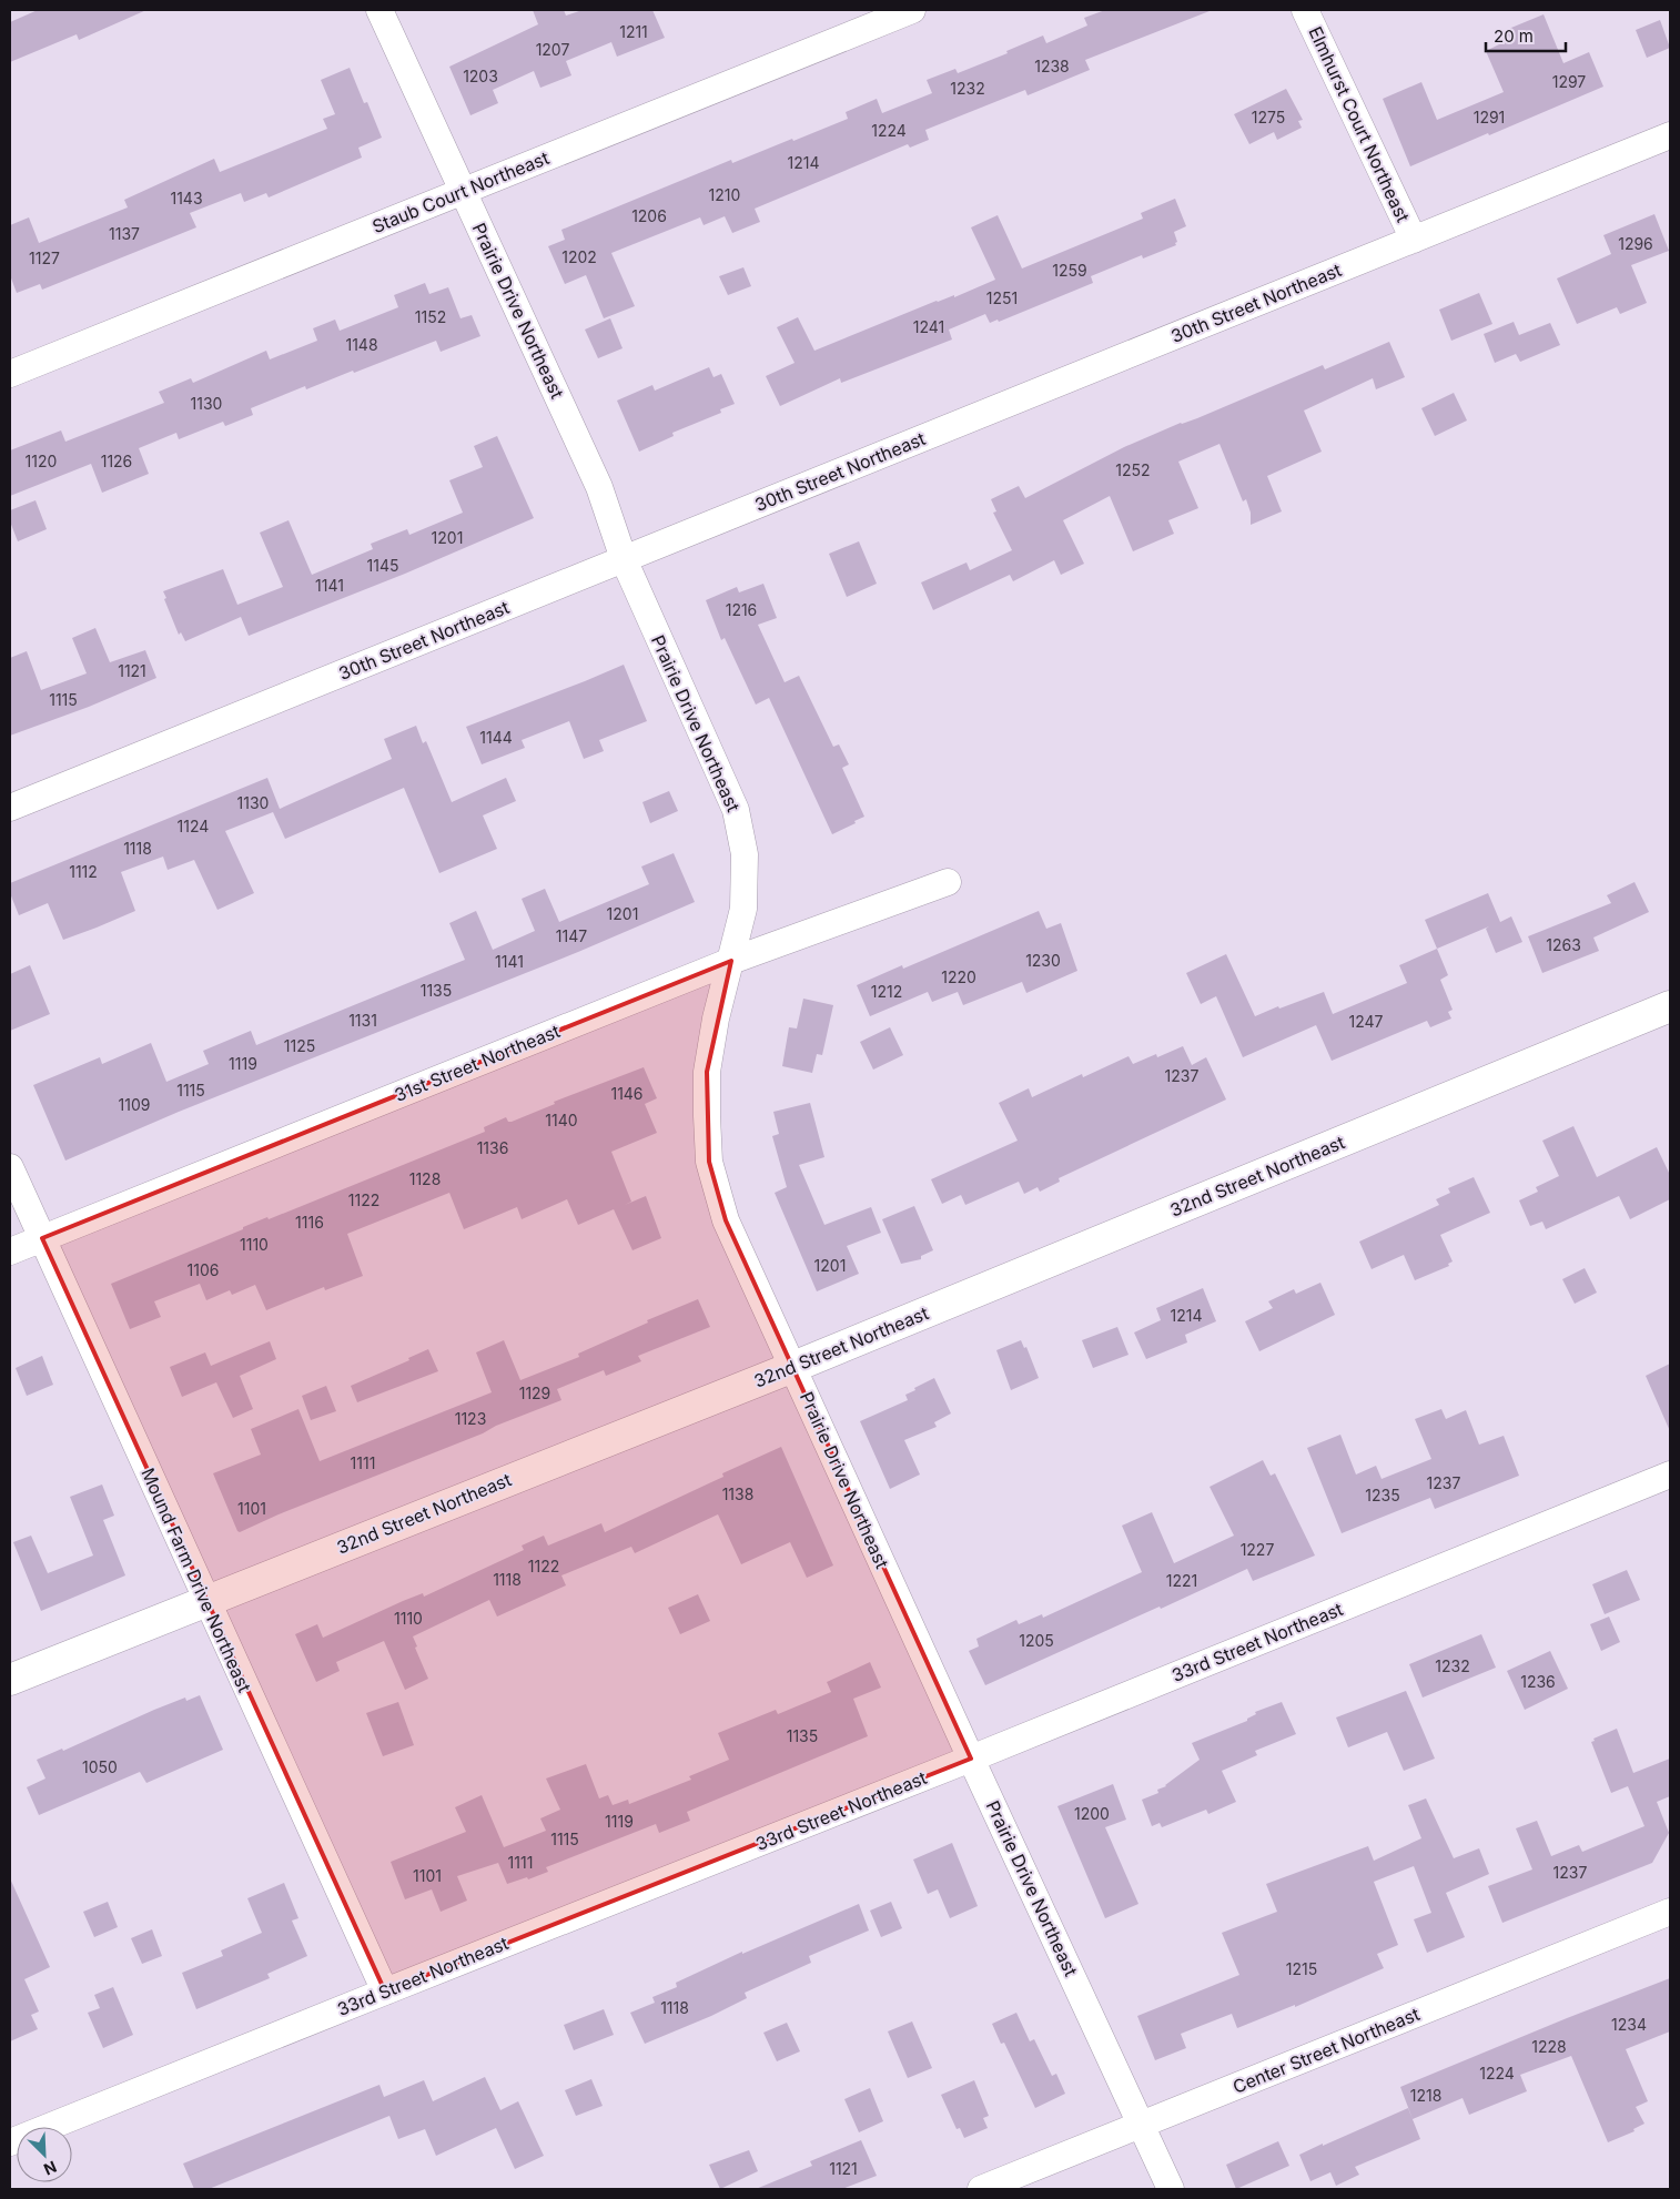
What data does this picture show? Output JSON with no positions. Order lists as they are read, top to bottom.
{
  "streets": {
    "main road": ["32nd Street Northeast"],
    "street": [
      "Elmhurst Court Northeast",
      "Staub Court Northeast",
      "30th Street Northeast",
      "Prairie Drive Northeast",
      "31st Street Northeast",
      "Mound Farm Drive Northeast",
      "33rd Street Northeast",
      "Center Street Northeast"
    ]
  },
  "crossings": [
    ["Elmhurst Court Northeast", "30th Street Northeast"],
    ["Staub Court Northeast", "Prairie Drive Northeast"],
    ["30th Street Northeast", "Prairie Drive Northeast"],
    ["Prairie Drive Northeast", "31st Street Northeast"],
    ["Prairie Drive Northeast", "32nd Street Northeast"],
    ["Prairie Drive Northeast", "33rd Street Northeast"],
    ["Prairie Drive Northeast", "Center Street Northeast"],
    ["31st Street Northeast", "Mound Farm Drive Northeast"],
    ["32nd Street Northeast", "Mound Farm Drive Northeast"],
    ["Mound Farm Drive Northeast", "33rd Street Northeast"]
  ],
  "house_numbers": [
    "1211",
    "1207",
    "1238",
    "1203",
    "1297",
    "1232",
    "1275",
    "1291",
    "1224",
    "1214",
    "1210",
    "1143",
    "1206",
    "1137",
    "1296",
    "1202",
    "1127",
    "1259",
    "1251",
    "1152",
    "1241",
    "1148",
    "1130",
    "1120",
    "1126",
    "1252",
    "1201",
    "1145",
    "1141",
    "1216",
    "1121",
    "1115",
    "1144",
    "1130",
    "1124",
    "1118",
    "1112",
    "1201",
    "1147",
    "1263",
    "1230",
    "1141",
    "1220",
    "1135",
    "1212",
    "1131",
    "1247",
    "1125",
    "1119",
    "1237",
    "1115",
    "1146",
    "1109",
    "1140",
    "1136",
    "1128",
    "1122",
    "1116",
    "1110",
    "1201",
    "1106",
    "1214",
    "1129",
    "1123",
    "1111",
    "1237",
    "1138",
    "1235",
    "1101",
    "1227",
    "1122",
    "1118",
    "1221",
    "1110",
    "1205",
    "1232",
    "1236",
    "1135",
    "1050",
    "1200",
    "1119",
    "1115",
    "1111",
    "1237",
    "1101",
    "1215",
    "1118",
    "1234",
    "1228",
    "1224",
    "1218",
    "1121"
  ],
  "scale_bar": "20 m",
  "north": "bottom right"
}
